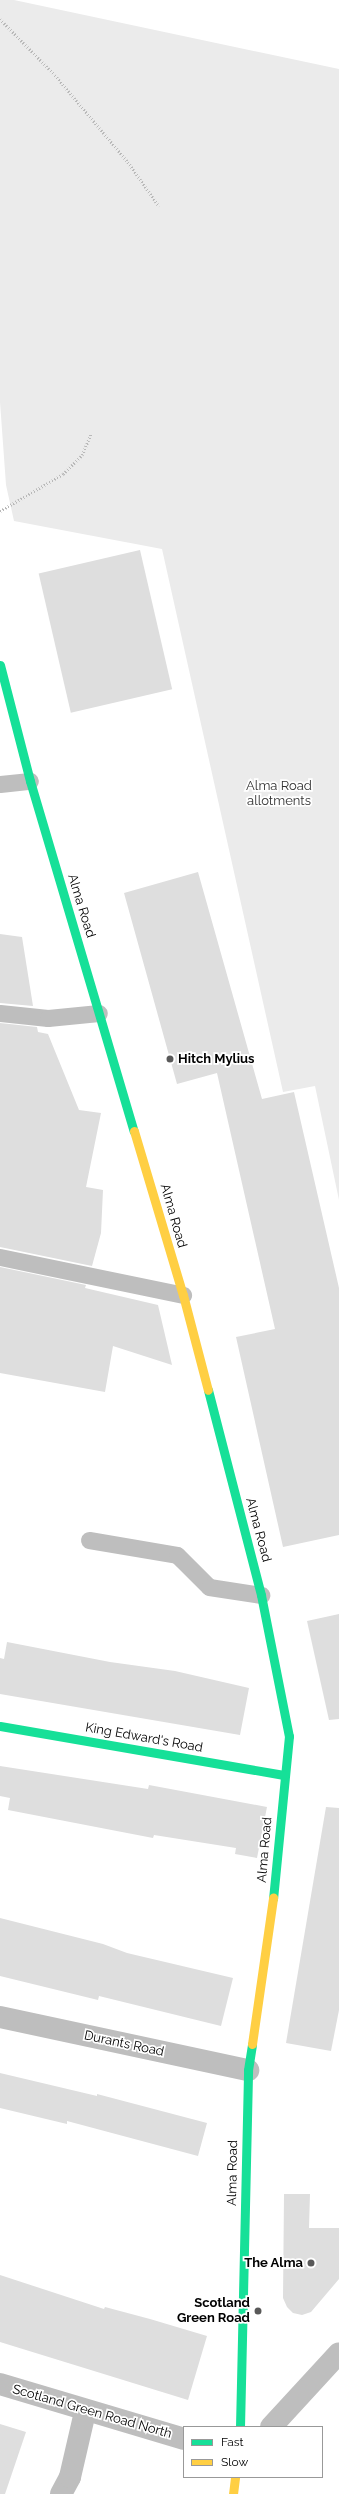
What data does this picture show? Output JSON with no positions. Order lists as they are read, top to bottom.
{
  "streets": {
    "street": [
      "Alma Road",
      "King Edward's Road",
      "Durants Road",
      "Scotland Green Road North"
    ]
  },
  "crossings": [
    ["Alma Road", "King Edward's Road"],
    ["Alma Road", "Durants Road"]
  ],
  "parks": ["Alma Road allotments"],
  "places": ["Hitch Mylius", "The Alma", "Scotland Green Road"],
  "legend": ["Fast", "Slow"]
}
